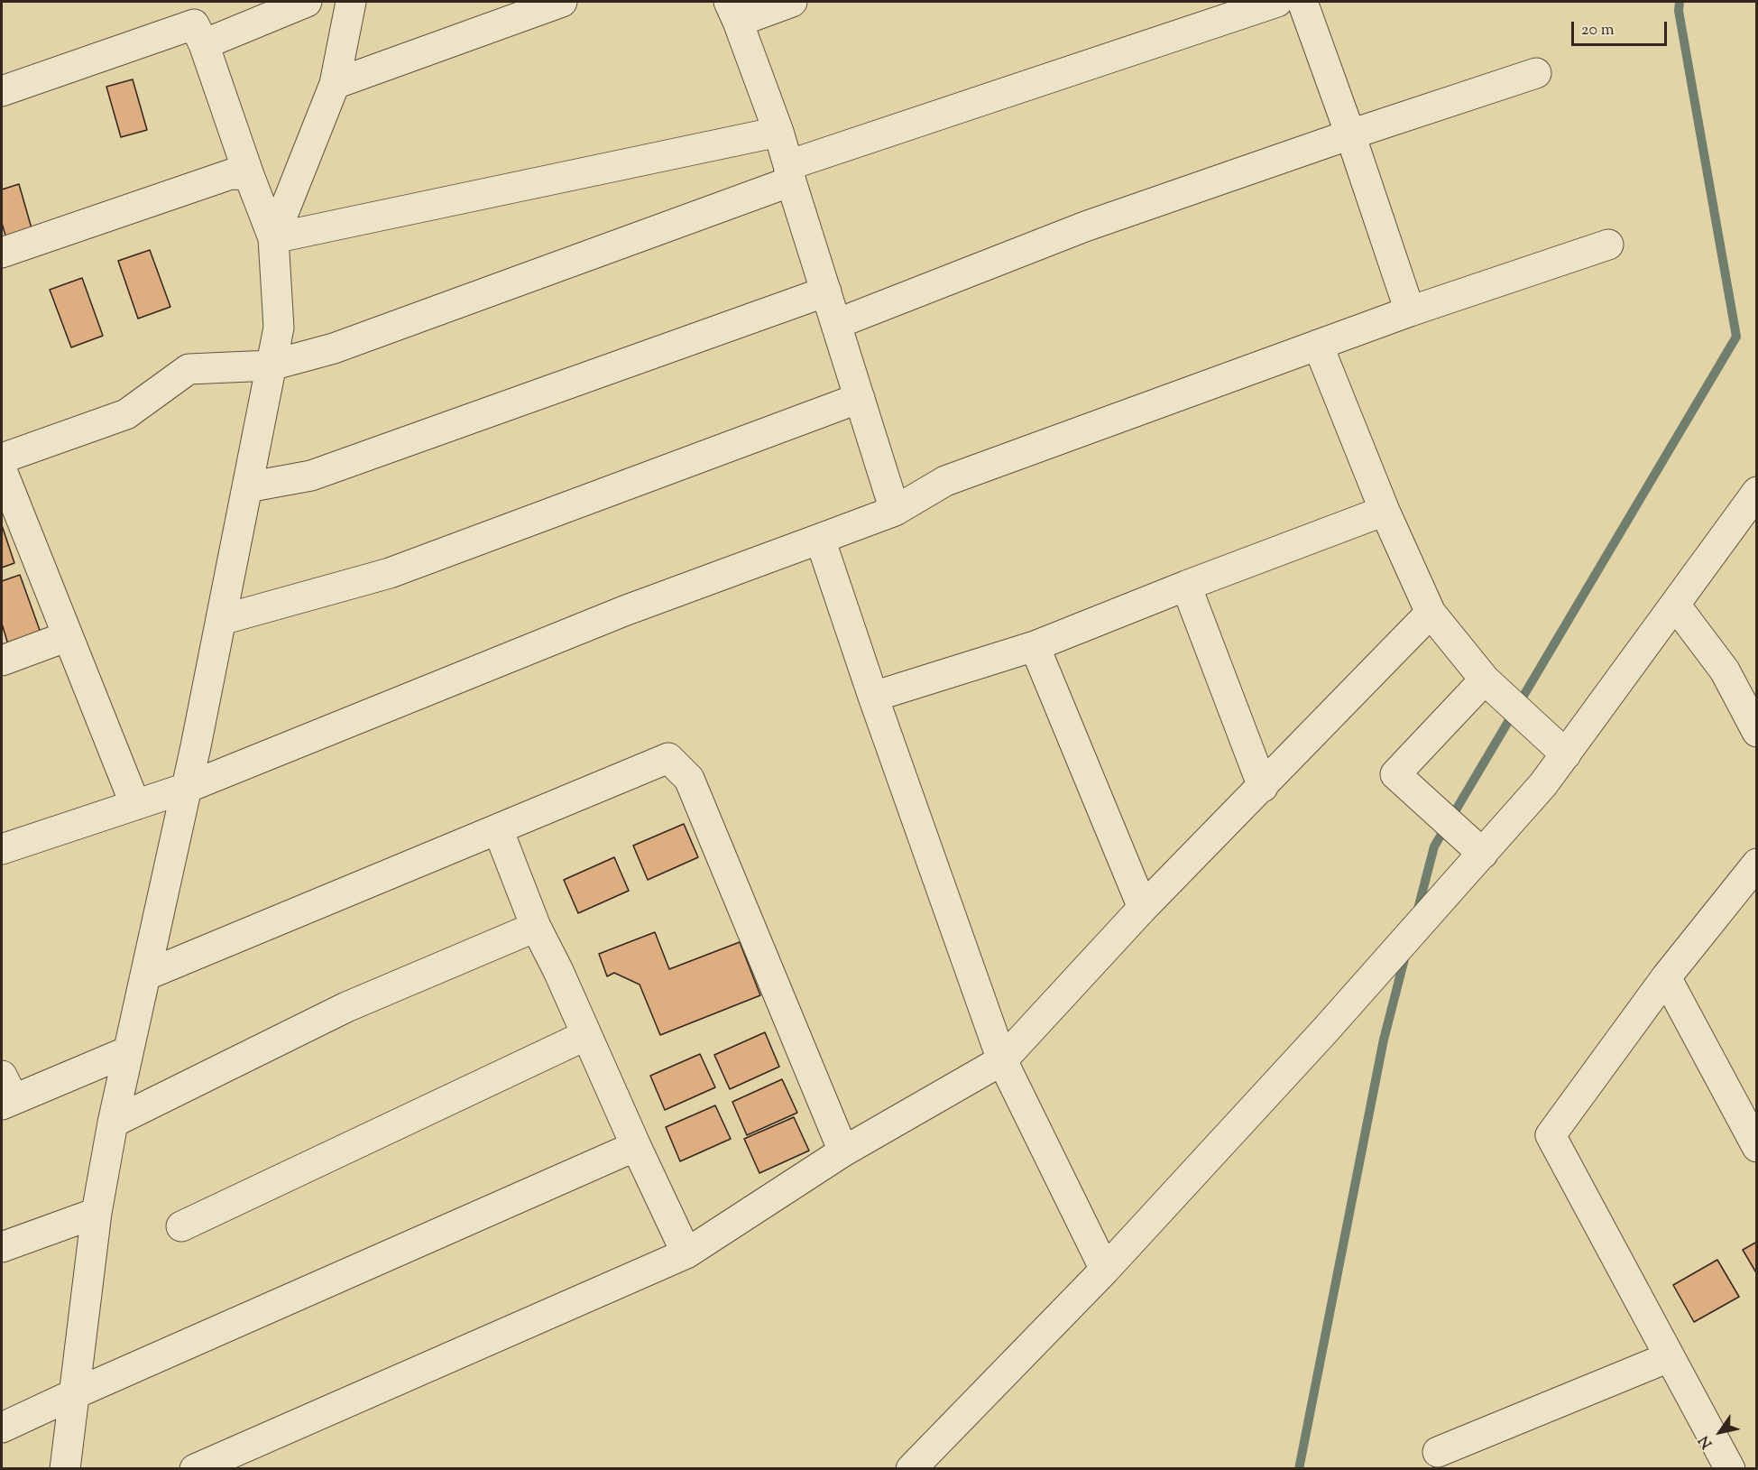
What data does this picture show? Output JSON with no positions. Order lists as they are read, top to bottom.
{
  "scale_bar": "20 m",
  "north": "bottom left"
}
